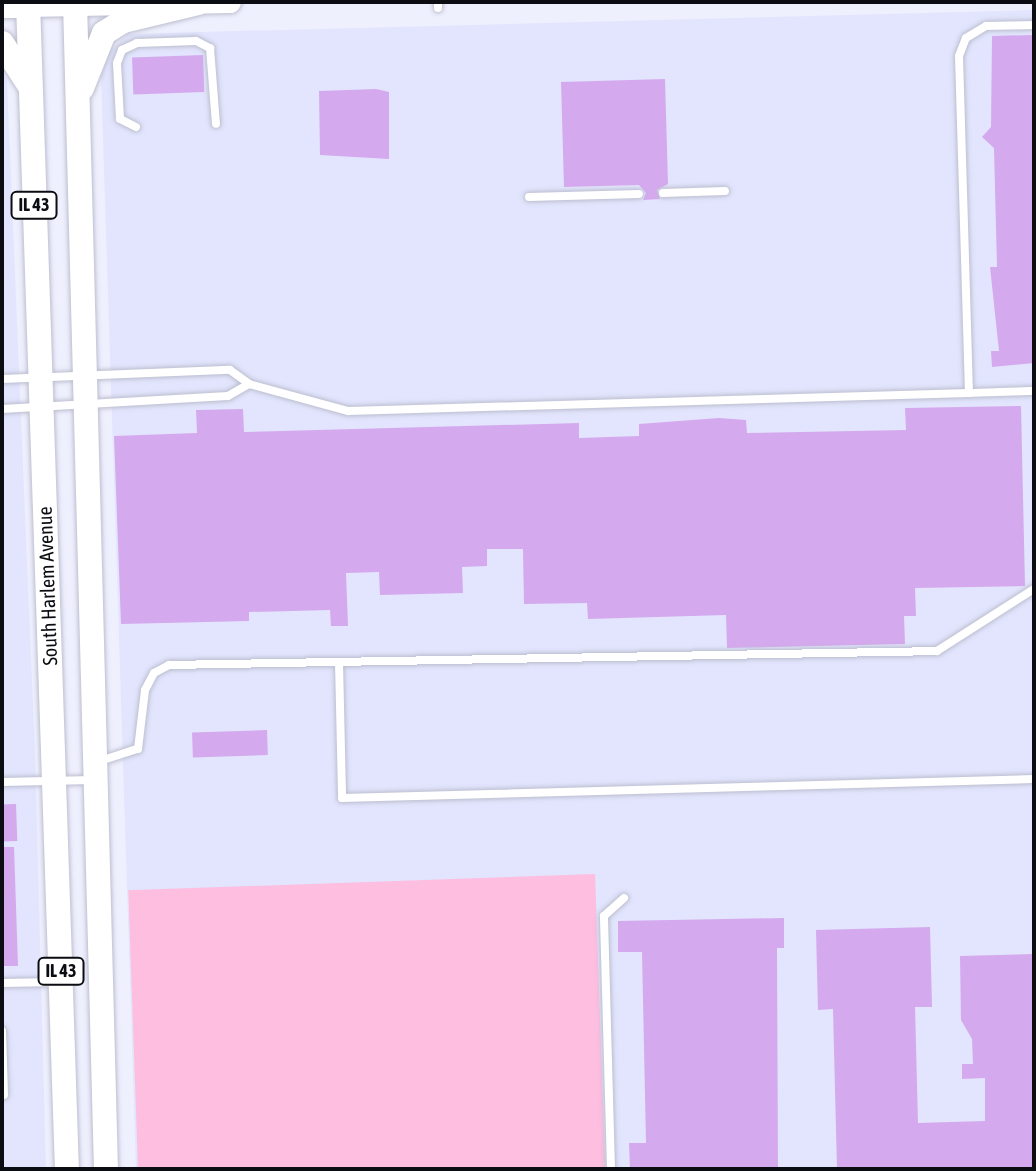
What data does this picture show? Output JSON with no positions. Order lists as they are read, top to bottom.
{
  "streets": {
    "main road": ["IL 43", "South Harlem Avenue"]
  }
}
